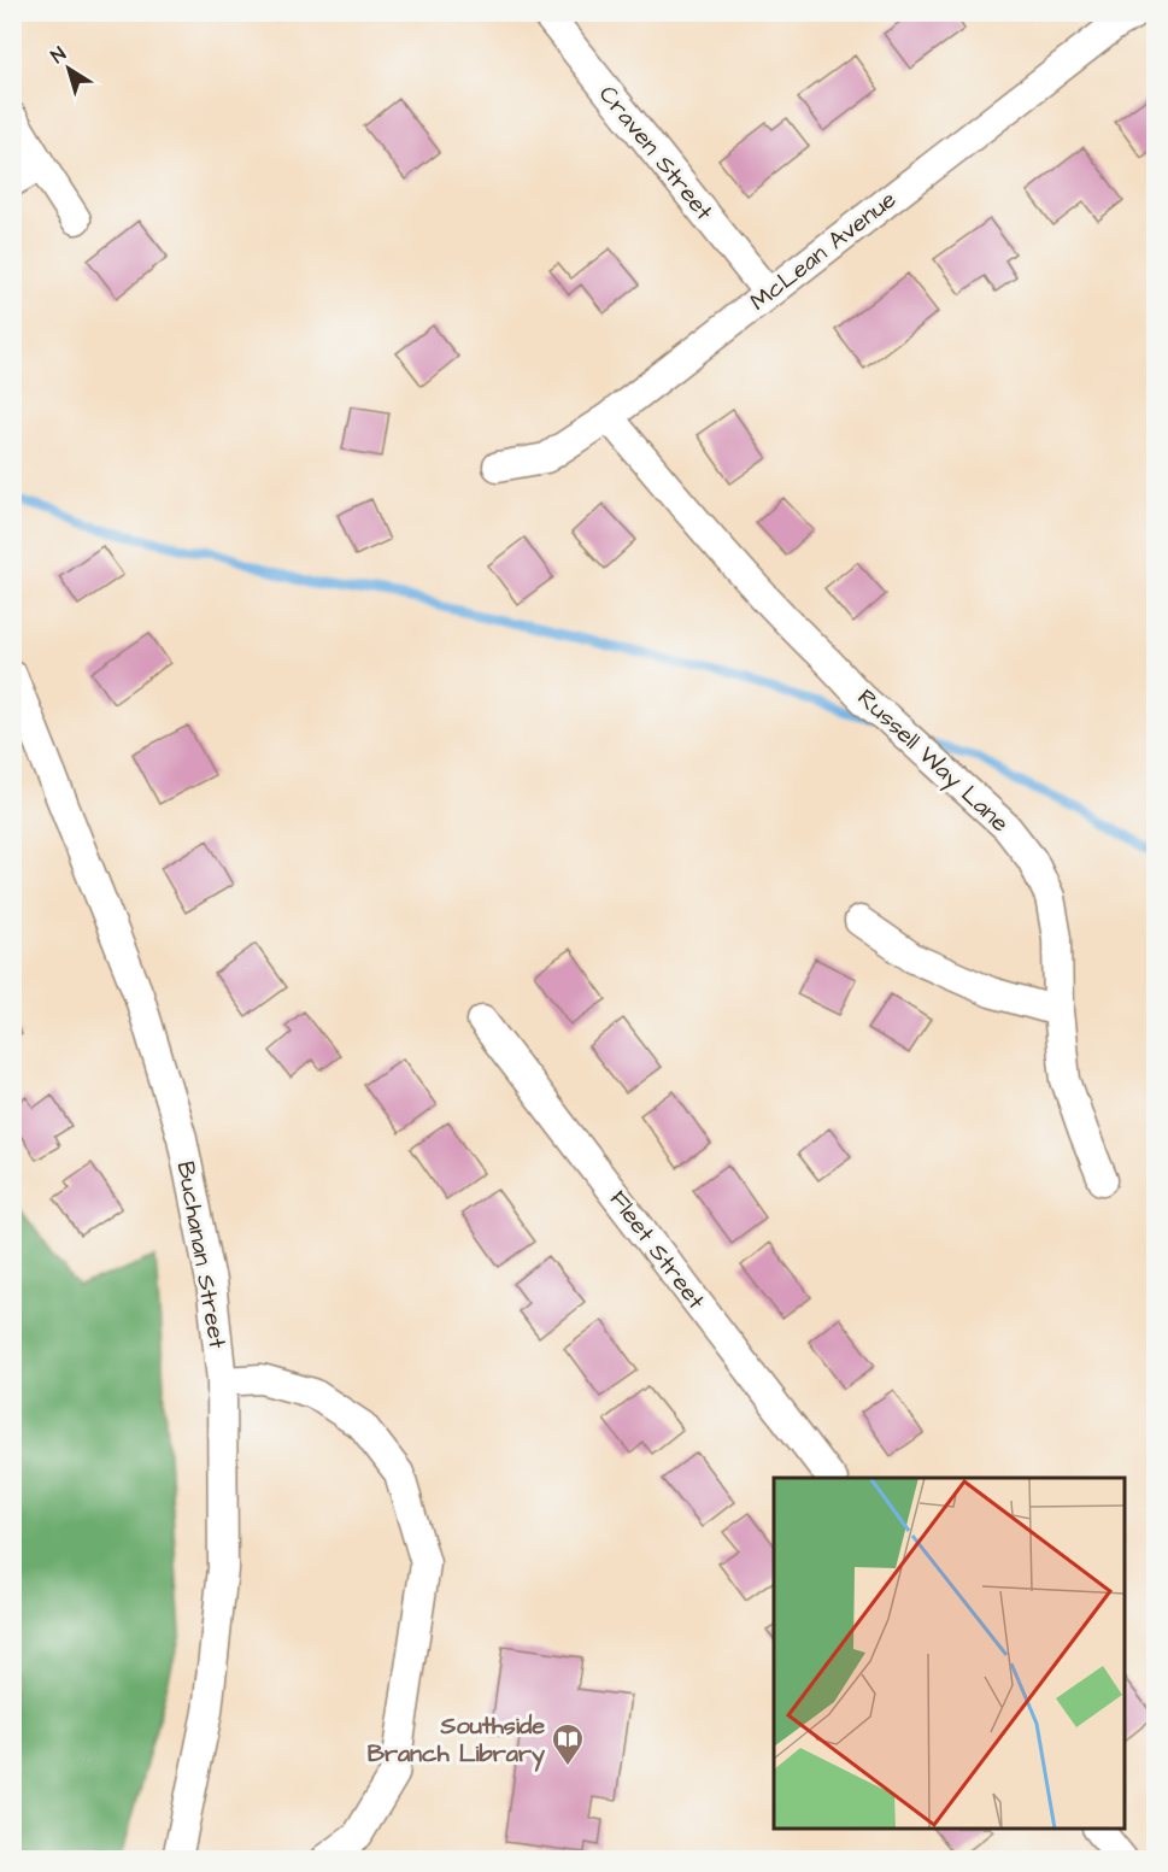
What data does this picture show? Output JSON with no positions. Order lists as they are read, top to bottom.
{
  "streets": {
    "street": [
      "Craven Street",
      "McLean Avenue",
      "Russell Way Lane",
      "Fleet Street",
      "Buchanan Street"
    ]
  },
  "crossings": [
    ["Craven Street", "McLean Avenue"],
    ["McLean Avenue", "Russell Way Lane"]
  ],
  "places": {
    "library": ["Southside Branch Library"]
  },
  "north": "top left"
}
